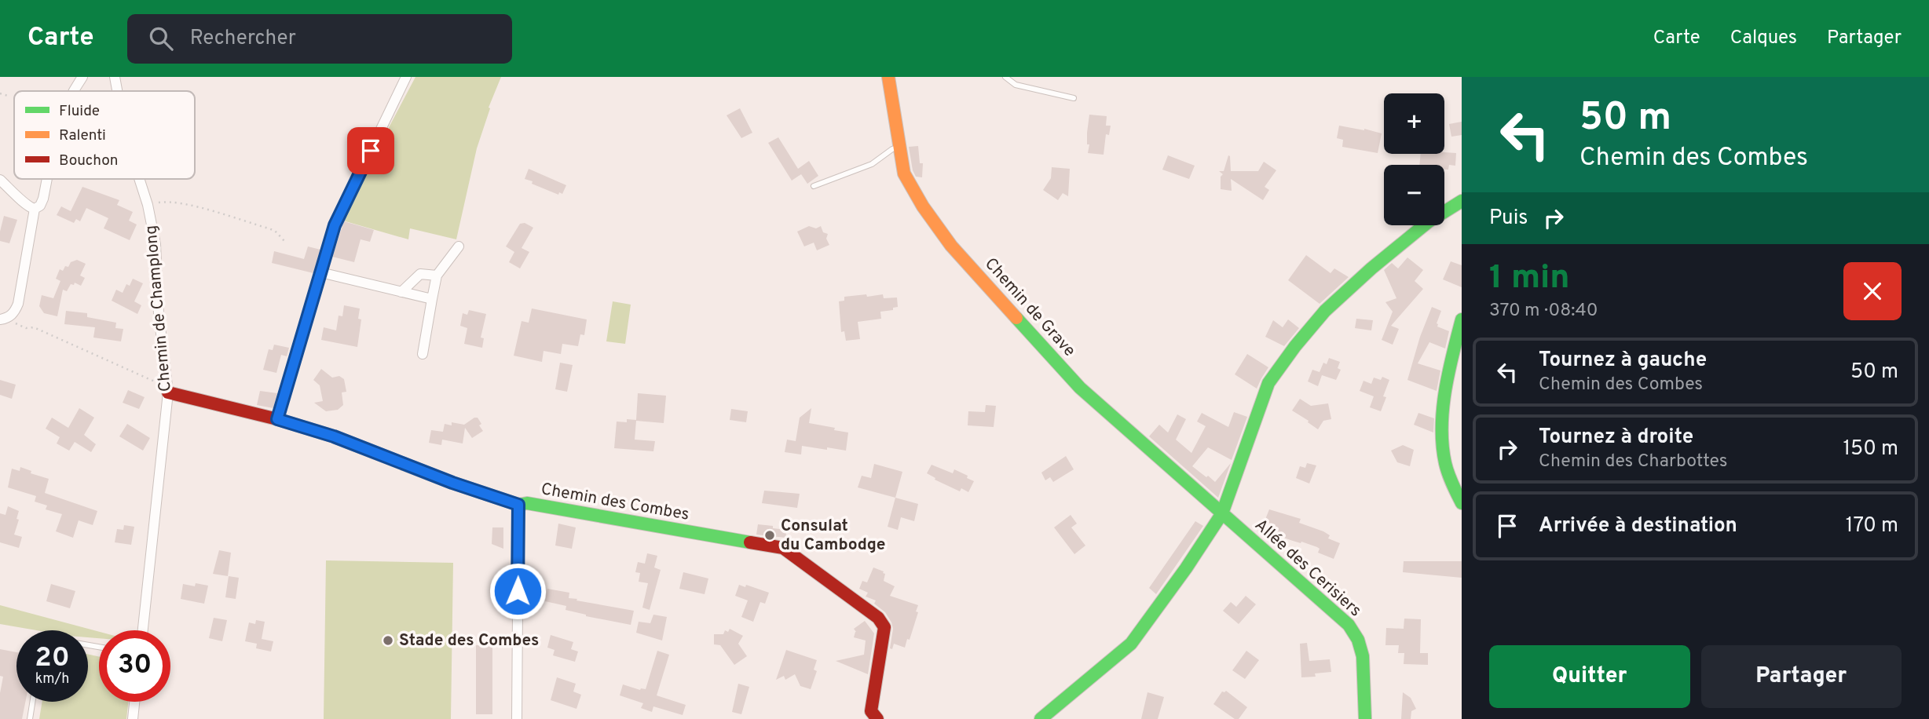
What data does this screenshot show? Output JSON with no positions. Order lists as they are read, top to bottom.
{
  "streets": {
    "street": [
      "Chemin de Grave",
      "Chemin de Champlong",
      "Chemin des Combes",
      "Allée des Cerisiers"
    ]
  },
  "crossings": [
    ["Chemin de Grave", "Allée des Cerisiers"],
    ["Chemin de Champlong", "Chemin des Combes"]
  ],
  "places": ["Consulat du Cambodge", "Stade des Combes"],
  "legend": ["Fluide", "Ralenti", "Bouchon"],
  "page": {
    "header": "Carte",
    "search": "Rechercher",
    "nav": ["Carte", "Calques", "Partager"],
    "turn": ["50 m", "Chemin des Combes"],
    "map_buttons": ["+", "−"],
    "then": "Puis",
    "heading": ["1 min", "370 m · 08:40"],
    "list": [
      {
        "name": "Tournez à gauche",
        "note": "Chemin des Combes",
        "value": "50 m"
      },
      {
        "name": "Tournez à droite",
        "note": "Chemin des Charbottes",
        "value": "150 m"
      },
      {
        "name": "Arrivée à destination",
        "value": "170 m"
      }
    ],
    "speed": "20 km/h",
    "limit": "30",
    "buttons": ["Quitter", "Partager"]
  }
}
